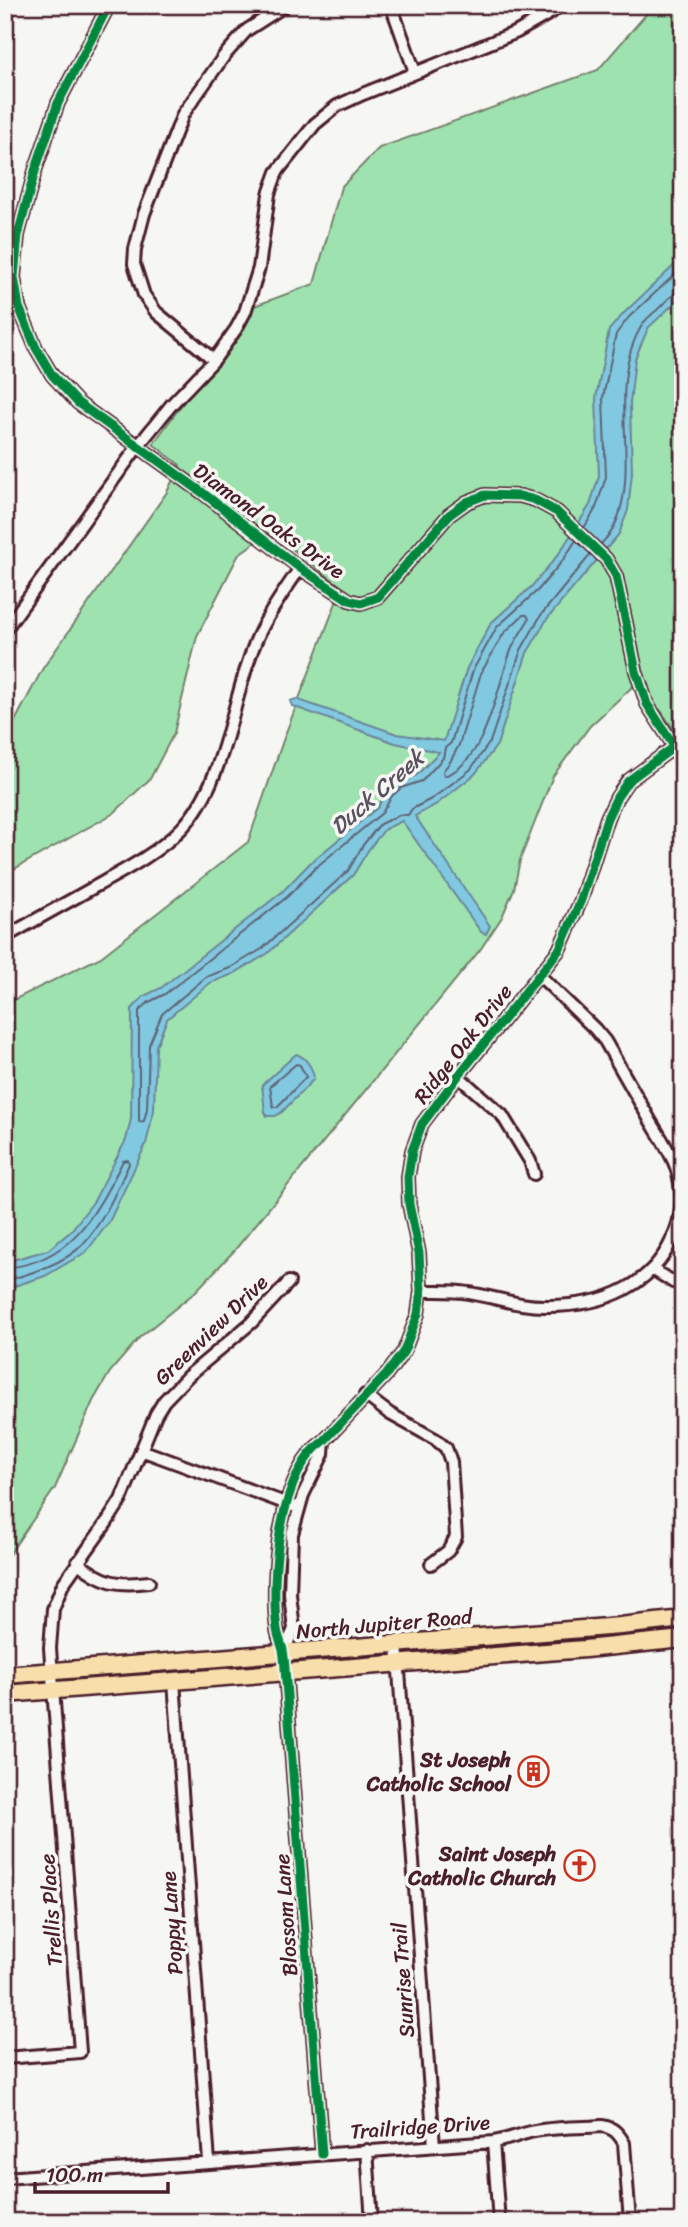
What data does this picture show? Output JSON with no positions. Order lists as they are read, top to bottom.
{
  "streets": {
    "main road": ["North Jupiter Road"],
    "street": [
      "Diamond Oaks Drive",
      "Ridge Oak Drive",
      "Greenview Drive",
      "Trellis Place",
      "Blossom Lane",
      "Poppy Lane",
      "Sunrise Trail",
      "Trailridge Drive"
    ]
  },
  "crossings": [
    ["Diamond Oaks Drive", "Ridge Oak Drive"],
    ["Ridge Oak Drive", "North Jupiter Road"],
    ["Ridge Oak Drive", "Blossom Lane"],
    ["Greenview Drive", "North Jupiter Road"],
    ["Greenview Drive", "Trellis Place"],
    ["North Jupiter Road", "Trellis Place"],
    ["North Jupiter Road", "Blossom Lane"],
    ["North Jupiter Road", "Poppy Lane"],
    ["North Jupiter Road", "Sunrise Trail"],
    ["Blossom Lane", "Trailridge Drive"],
    ["Poppy Lane", "Trailridge Drive"],
    ["Sunrise Trail", "Trailridge Drive"]
  ],
  "water": ["Duck Creek"],
  "places": {
    "building": ["St Joseph Catholic School"],
    "church": ["Saint Joseph Catholic Church"]
  },
  "scale_bar": "100 m"
}
